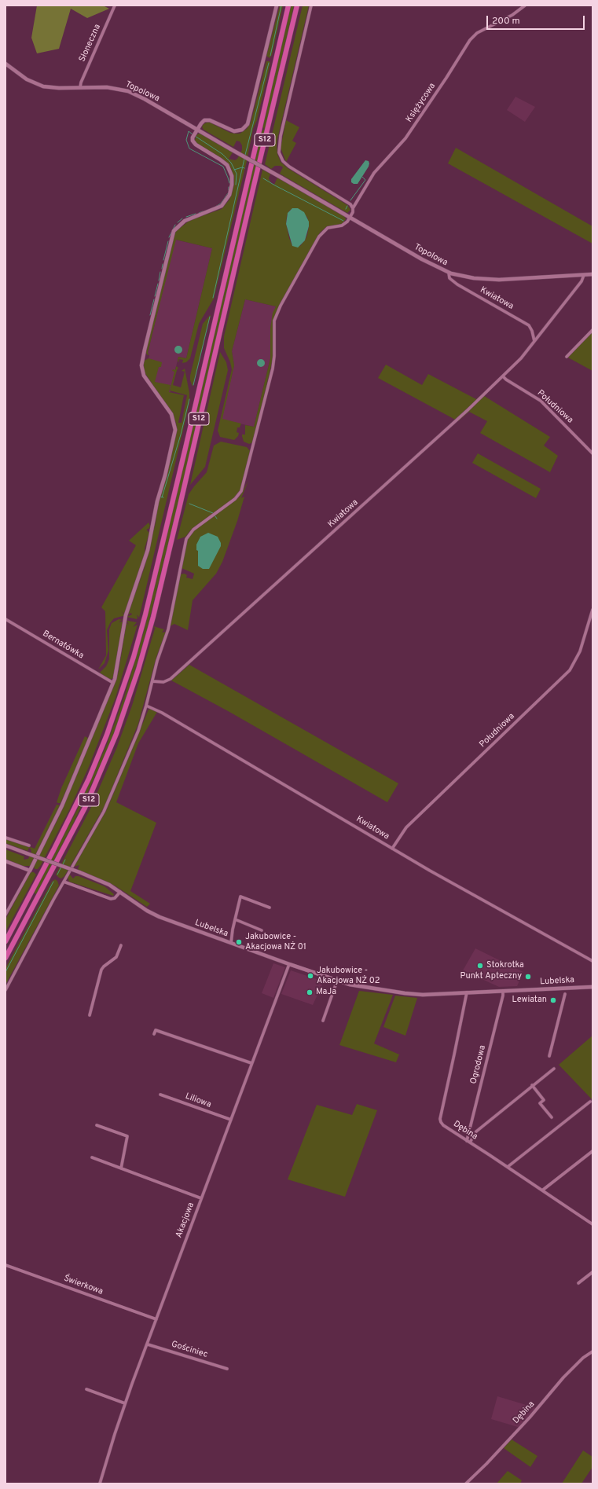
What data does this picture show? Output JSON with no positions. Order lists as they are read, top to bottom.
{
  "streets": {
    "highway": ["S12"],
    "street": [
      "Słoneczna",
      "Topolowa",
      "Księżycowa",
      "Kwiatowa",
      "Południowa",
      "Bernatówka",
      "Lubelska",
      "Ogrodowa",
      "Liliowa",
      "Dębina",
      "Akacjowa",
      "Świerkowa",
      "Gościniec"
    ]
  },
  "crossings": [
    ["Słoneczna", "Topolowa"],
    ["Topolowa", "Księżycowa"],
    ["Topolowa", "Kwiatowa"],
    ["Kwiatowa", "Południowa"],
    ["Lubelska", "Ogrodowa"],
    ["Lubelska", "Dębina"],
    ["Lubelska", "Akacjowa"],
    ["Ogrodowa", "Dębina"],
    ["Liliowa", "Akacjowa"],
    ["Akacjowa", "Świerkowa"],
    ["Akacjowa", "Gościniec"]
  ],
  "places": [
    "Jakubowice - Akacjowa NŻ 01",
    "Stokrotka",
    "Jakubowice - Akacjowa NŻ 02",
    "Punkt Apteczny",
    "MaJa",
    "Lewiatan"
  ],
  "scale_bar": "200 m"
}
